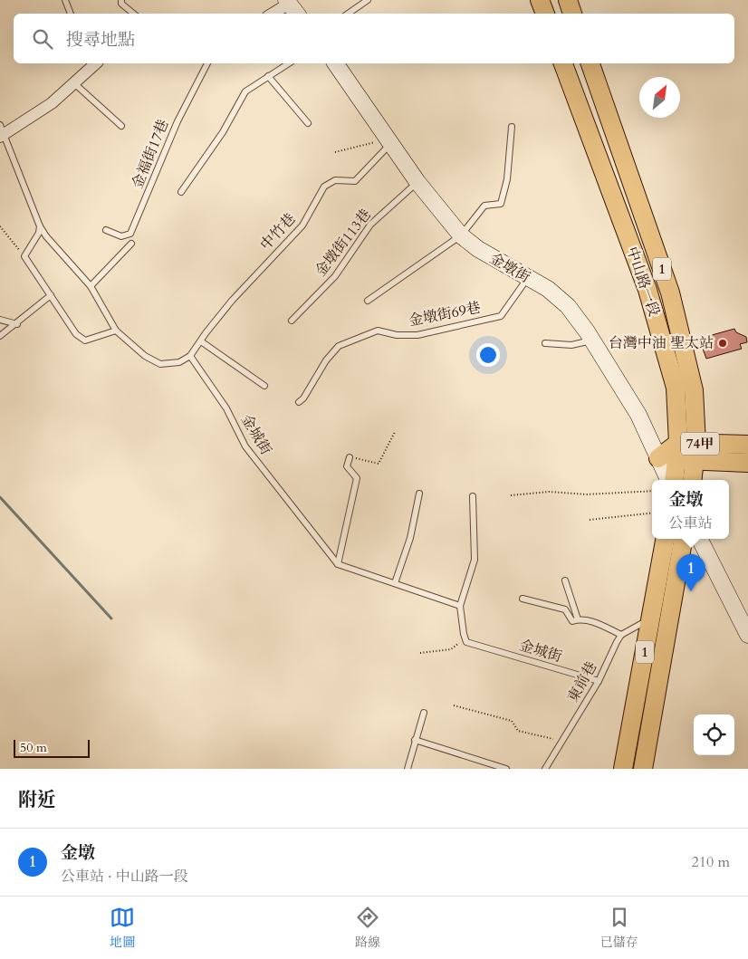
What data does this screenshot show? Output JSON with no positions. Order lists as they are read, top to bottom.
{
  "streets": {
    "main road": ["1", "中山路一段", "74甲"],
    "street": ["金墩街"],
    "lane": [
      "金福街17巷",
      "中竹巷",
      "金墩街113巷",
      "金墩街69巷",
      "金城街",
      "東前巷"
    ]
  },
  "crossings": [
    ["中竹巷", "金墩街"],
    ["中竹巷", "金城街"],
    ["金墩街113巷", "金墩街"],
    ["金墩街", "金墩街69巷"],
    ["金墩街", "74甲"],
    ["中山路一段", "74甲"],
    ["金城街", "東前巷"]
  ],
  "places": ["台灣中油 聖太站"],
  "scale_bar": "50 m",
  "north": "top right",
  "page": {
    "search": "搜尋地點",
    "popup": ["金墩", "公車站"],
    "pins": "1",
    "scale": "50 m",
    "heading": "附近",
    "list": [
      {
        "mark": "1",
        "name": "金墩",
        "note": "公車站 · 中山路一段",
        "value": "210 m"
      }
    ],
    "nav": ["地圖", "路線", "已儲存"]
  }
}
